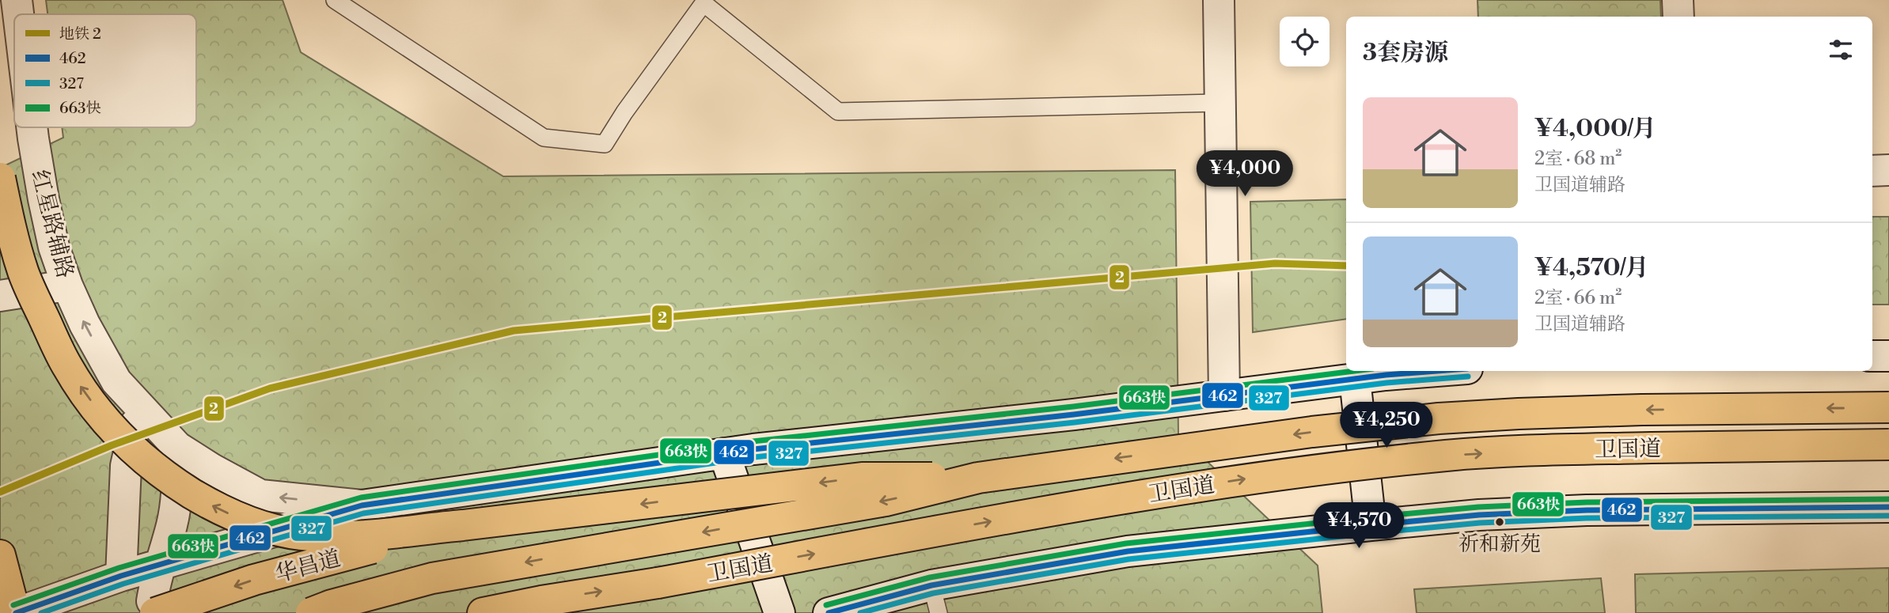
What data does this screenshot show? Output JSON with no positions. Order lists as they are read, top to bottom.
{
  "streets": {
    "highway": ["卫国道", "华昌道"],
    "main road": ["红星路辅路"]
  },
  "crossings": [
    ["卫国道", "华昌道"]
  ],
  "one_way": ["红星路辅路", "华昌道"],
  "places": ["祈和新苑"],
  "lines": [
    "metro line 2",
    "transit line 462",
    "transit line 663快",
    "transit line 327"
  ],
  "legend": [
    "地铁 2",
    "462",
    "327",
    "663快"
  ],
  "page": {
    "heading": "3套房源",
    "list": [
      {
        "name": "¥4,000/月",
        "note": "2室 · 68 m² · 卫国道辅路"
      },
      {
        "name": "¥4,570/月",
        "note": "2室 · 66 m² · 卫国道辅路"
      }
    ],
    "price": ["¥4,000", "¥4,250", "¥4,570"]
  }
}
